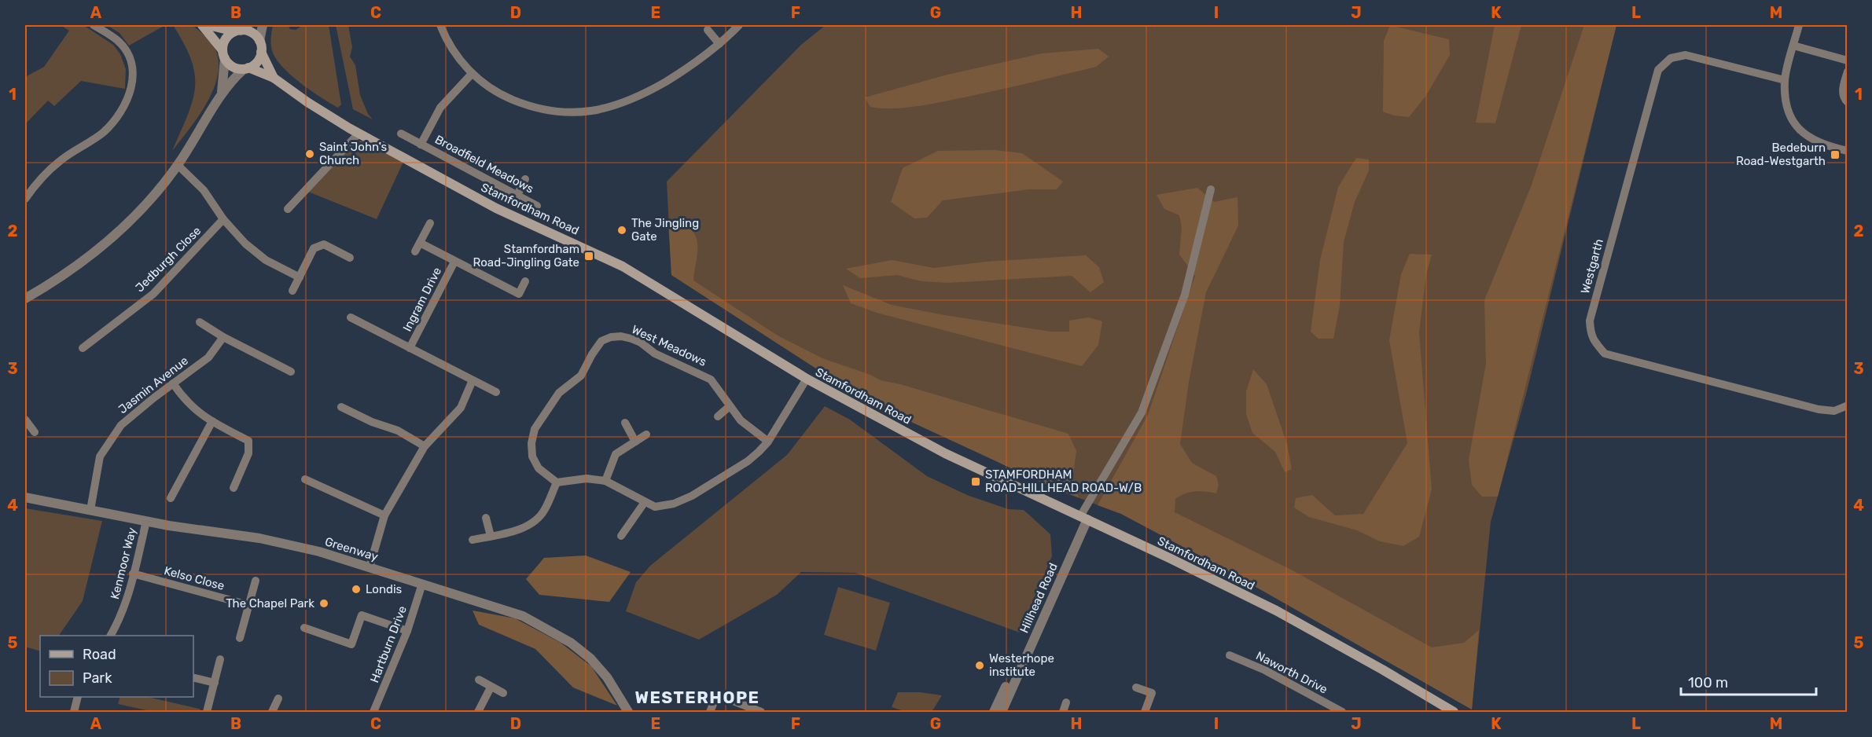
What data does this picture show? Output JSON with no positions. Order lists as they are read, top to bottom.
{
  "streets": {
    "main road": ["Stamfordham Road"],
    "street": [
      "Broadfield Meadows",
      "Jedburgh Close",
      "Westgarth",
      "Ingram Drive",
      "West Meadows",
      "Jasmin Avenue",
      "Greenway",
      "Kenmoor Way",
      "Kelso Close",
      "Hillhead Road",
      "Hartburn Drive",
      "Naworth Drive"
    ]
  },
  "crossings": [
    ["Stamfordham Road", "Hillhead Road"],
    ["Jasmin Avenue", "Greenway"],
    ["Greenway", "Kenmoor Way"],
    ["Greenway", "Hartburn Drive"],
    ["Kenmoor Way", "Kelso Close"]
  ],
  "districts": ["WESTERHOPE"],
  "places": {
    "other": [
      "Saint John's Church",
      "The Jingling Gate",
      "Londis",
      "The Chapel Park",
      "Westerhope institute"
    ],
    "transit": ["Bedeburn Road-Westgarth", "Stamfordham Road-Jingling Gate", "STAMFORDHAM ROAD-HILLHEAD ROAD-W/B"]
  },
  "legend": ["Road", "Park"],
  "scale_bar": "100 m",
  "grid": {
    "columns": [
      "A",
      "B",
      "C",
      "D",
      "E",
      "F",
      "G",
      "H",
      "I",
      "J",
      "K",
      "L",
      "M"
    ],
    "rows": [
      "1",
      "2",
      "3",
      "4",
      "5"
    ]
  }
}
